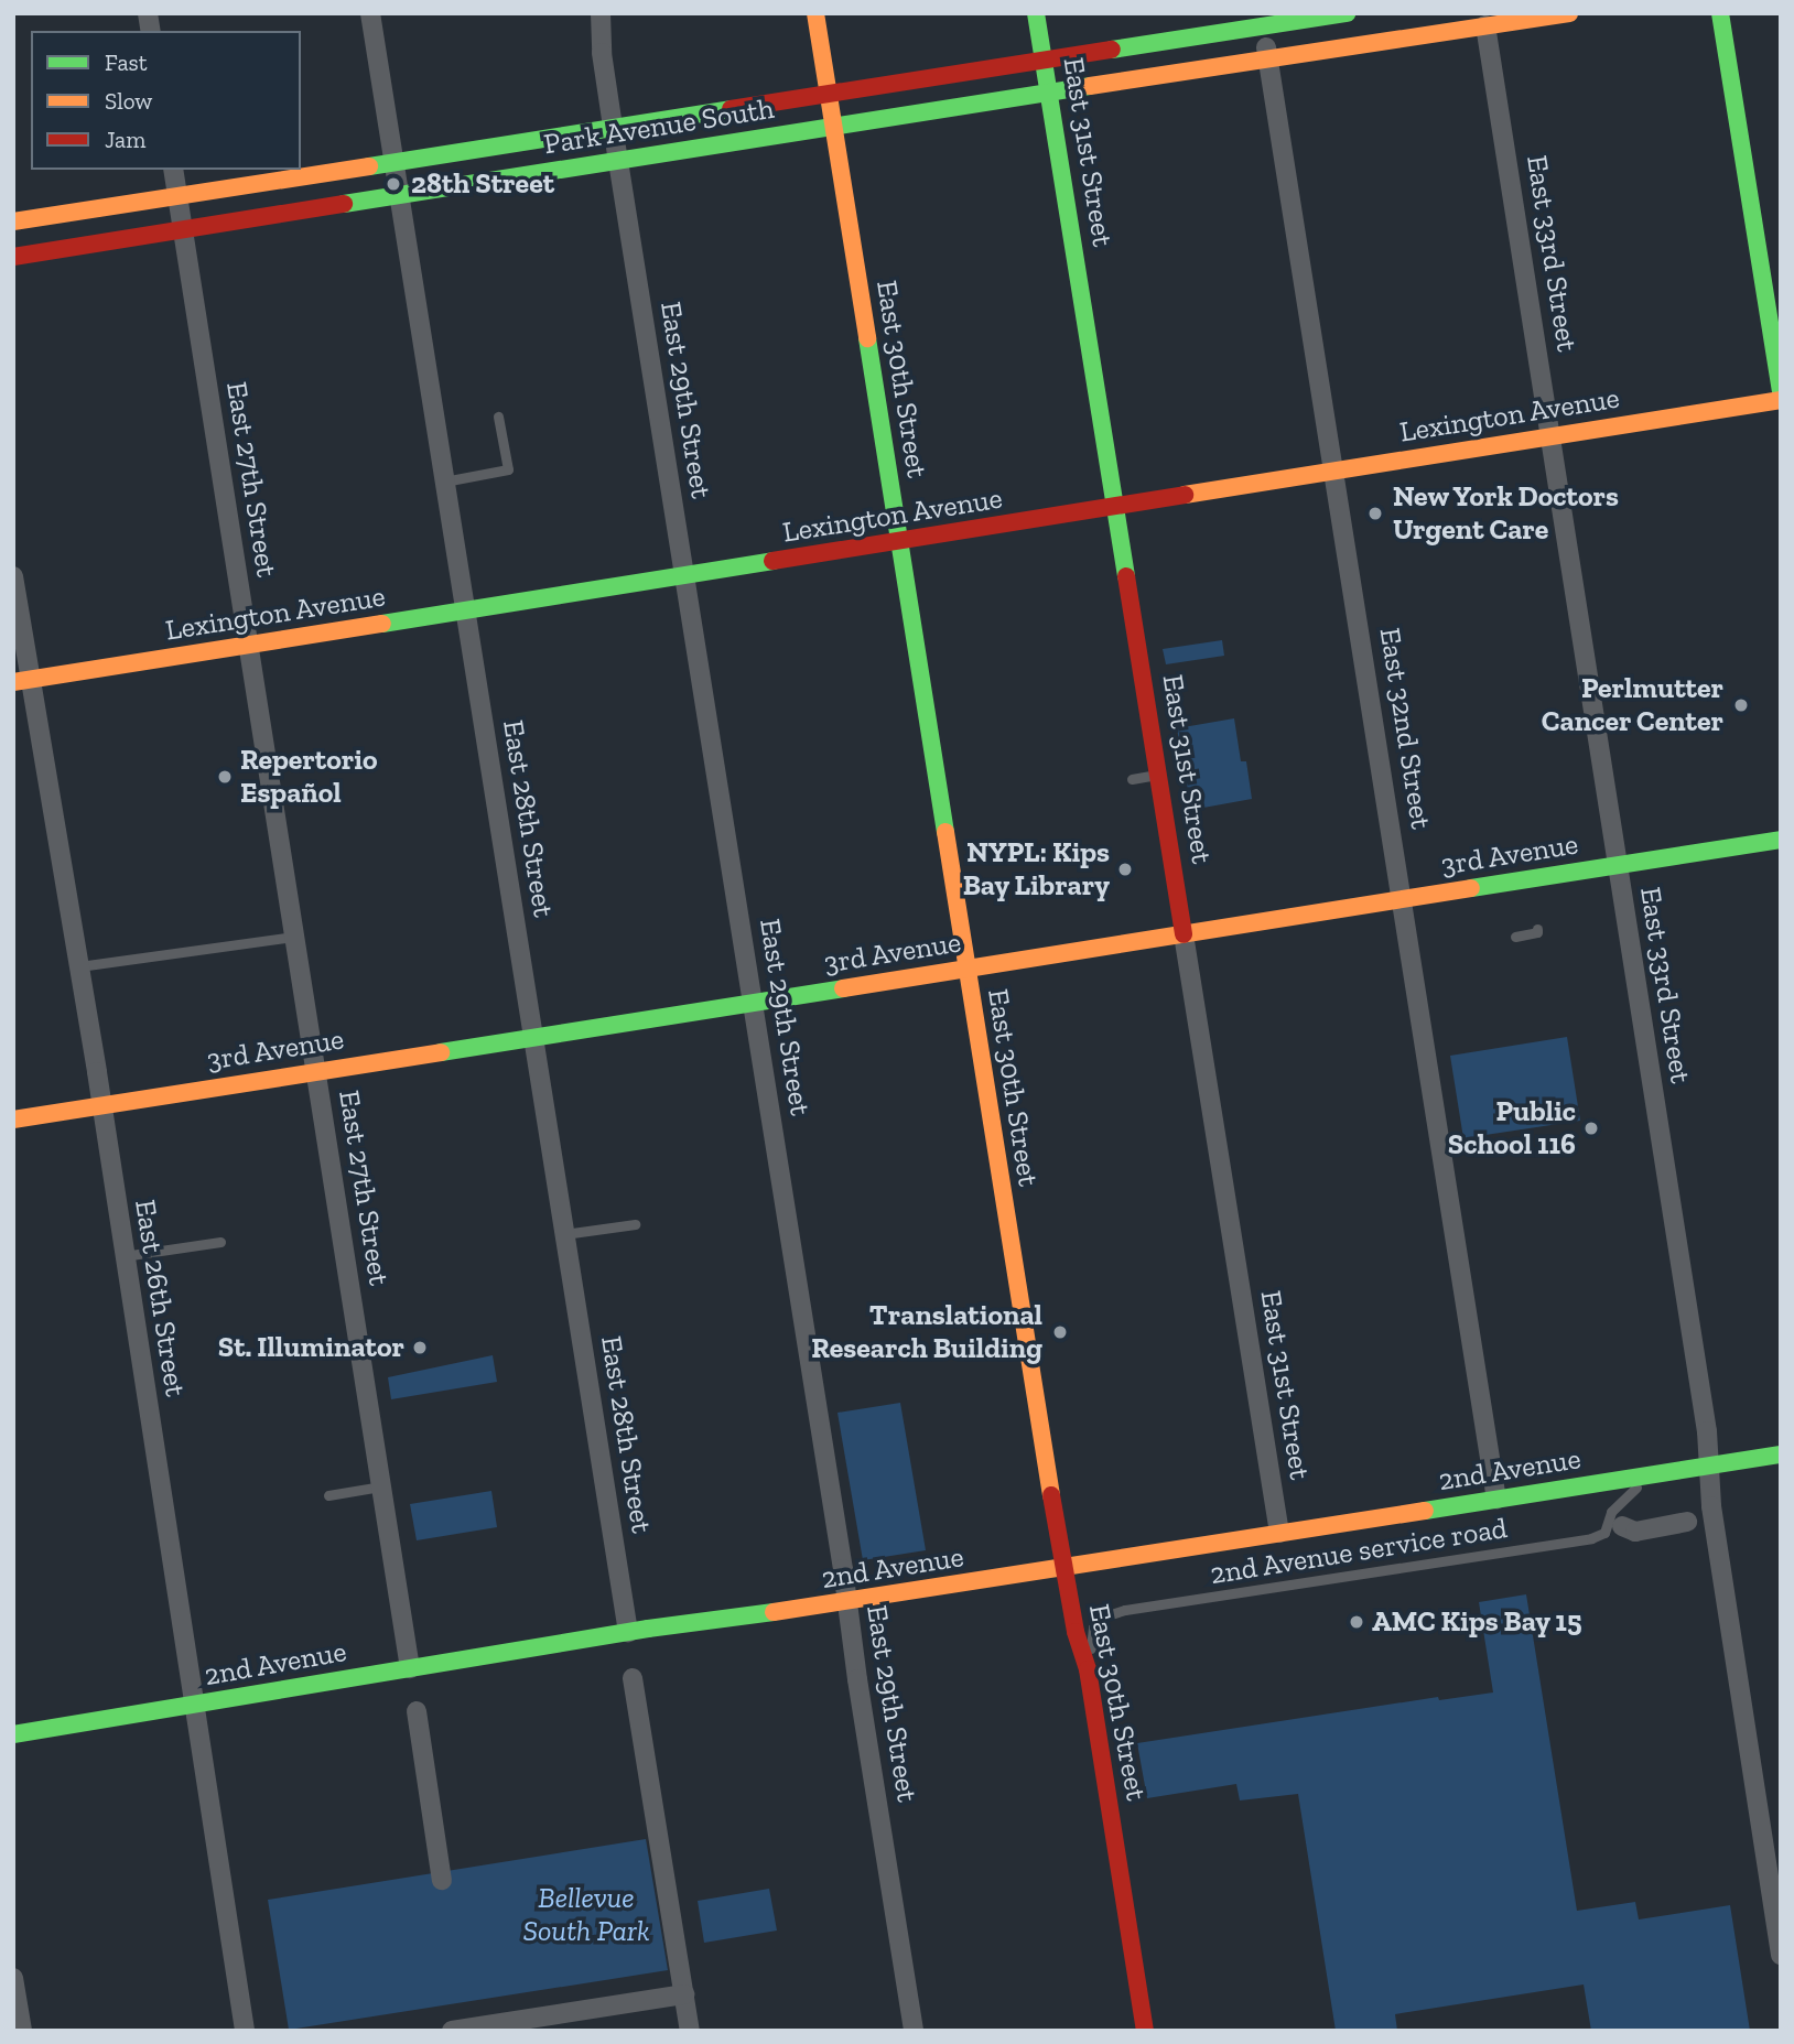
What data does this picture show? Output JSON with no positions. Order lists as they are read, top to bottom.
{
  "streets": {
    "main road": [
      "Park Avenue South",
      "East 31st Street",
      "East 30th Street",
      "Lexington Avenue",
      "3rd Avenue",
      "2nd Avenue"
    ],
    "street": [
      "East 33rd Street",
      "East 29th Street",
      "East 27th Street",
      "East 32nd Street",
      "East 28th Street",
      "East 26th Street"
    ],
    "lane": ["2nd Avenue service road"]
  },
  "crossings": [
    ["Park Avenue South", "East 31st Street"],
    ["Park Avenue South", "East 33rd Street"],
    ["Park Avenue South", "East 30th Street"],
    ["Park Avenue South", "East 29th Street"],
    ["Park Avenue South", "East 27th Street"],
    ["Park Avenue South", "East 32nd Street"],
    ["Park Avenue South", "East 28th Street"],
    ["East 31st Street", "Lexington Avenue"],
    ["East 31st Street", "3rd Avenue"],
    ["East 31st Street", "2nd Avenue"],
    ["East 33rd Street", "Lexington Avenue"],
    ["East 33rd Street", "3rd Avenue"],
    ["East 33rd Street", "2nd Avenue"],
    ["East 30th Street", "Lexington Avenue"],
    ["East 30th Street", "3rd Avenue"],
    ["East 30th Street", "2nd Avenue"],
    ["East 30th Street", "2nd Avenue service road"],
    ["East 29th Street", "Lexington Avenue"],
    ["East 29th Street", "3rd Avenue"],
    ["East 29th Street", "2nd Avenue"],
    ["Lexington Avenue", "East 27th Street"],
    ["Lexington Avenue", "East 32nd Street"],
    ["Lexington Avenue", "East 28th Street"],
    ["Lexington Avenue", "East 26th Street"],
    ["East 27th Street", "3rd Avenue"],
    ["East 27th Street", "2nd Avenue"],
    ["East 32nd Street", "3rd Avenue"],
    ["East 32nd Street", "2nd Avenue"],
    ["East 28th Street", "3rd Avenue"],
    ["East 28th Street", "2nd Avenue"],
    ["3rd Avenue", "East 26th Street"],
    ["East 26th Street", "2nd Avenue"],
    ["2nd Avenue", "2nd Avenue service road"]
  ],
  "parks": ["Bellevue South Park"],
  "places": [
    "28th Street",
    "New York Doctors Urgent Care",
    "Perlmutter Cancer Center",
    "Repertorio Español",
    "NYPL: Kips Bay Library",
    "Public School 116",
    "Translational Research Building",
    "St. Illuminator",
    "AMC Kips Bay 15"
  ],
  "legend": ["Fast", "Slow", "Jam"]
}
